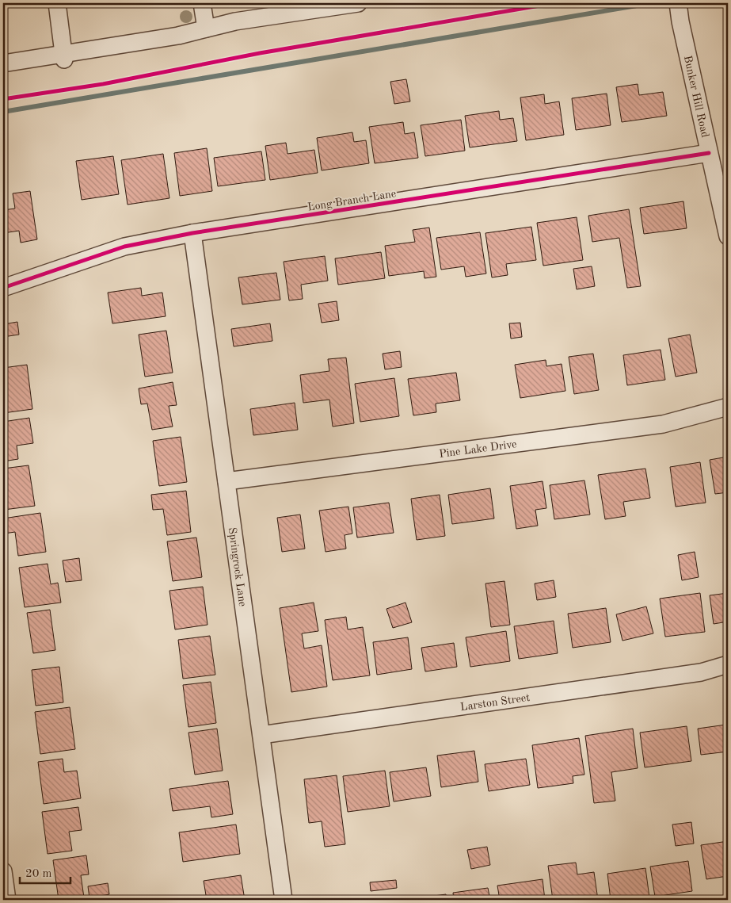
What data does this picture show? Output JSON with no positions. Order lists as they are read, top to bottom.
{
  "streets": {
    "street": [
      "Bunker Hill Road",
      "Long Branch Lane",
      "Pine Lake Drive",
      "Springrock Lane",
      "Larston Street"
    ]
  },
  "crossings": [
    ["Bunker Hill Road", "Long Branch Lane"],
    ["Long Branch Lane", "Springrock Lane"],
    ["Pine Lake Drive", "Springrock Lane"],
    ["Springrock Lane", "Larston Street"]
  ],
  "scale_bar": "20 m"
}
